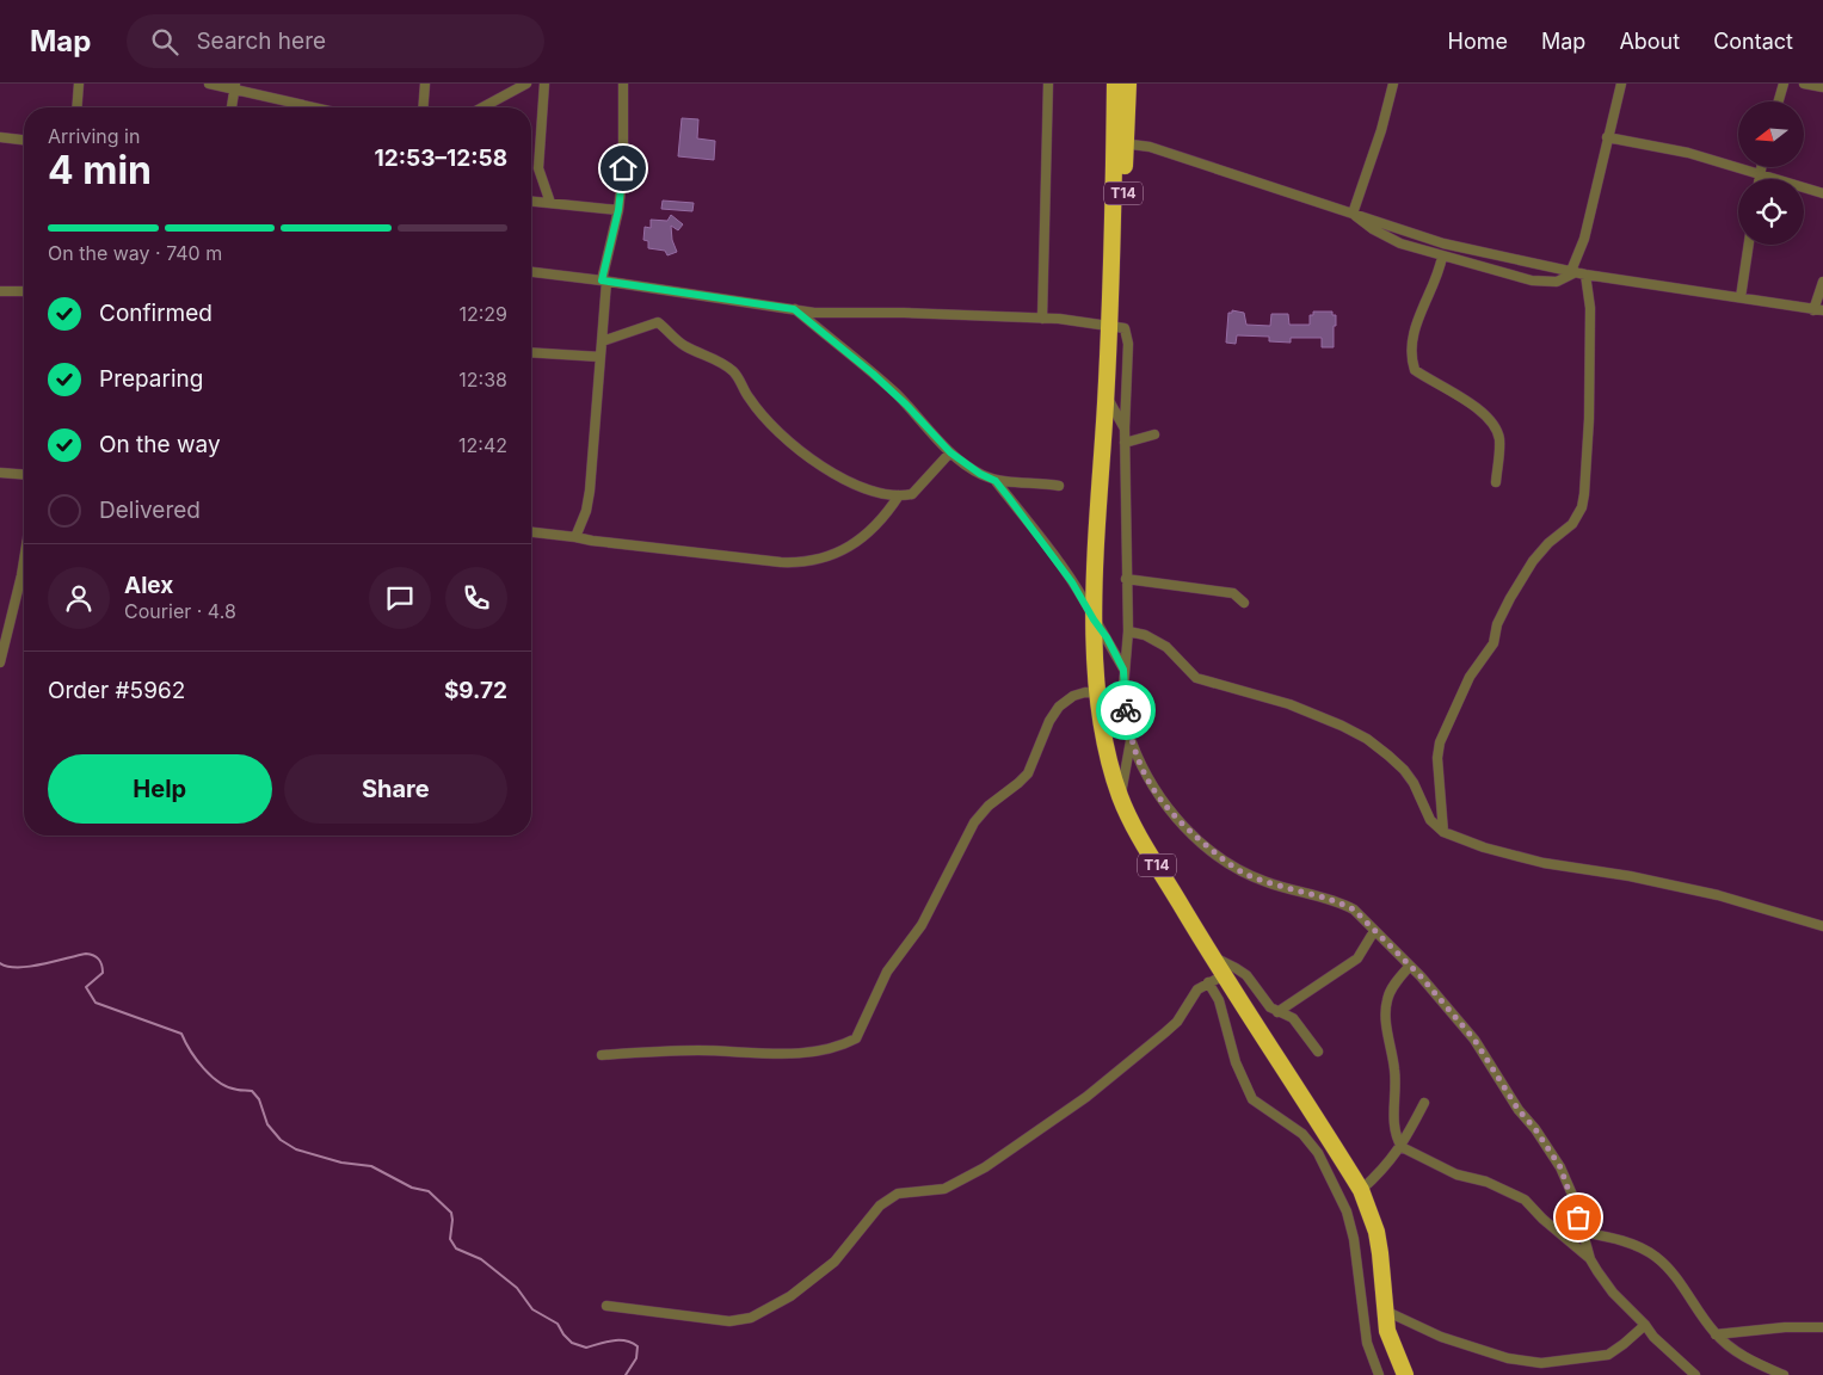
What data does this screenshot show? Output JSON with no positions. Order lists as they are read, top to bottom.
{
  "streets": {
    "highway": ["T14"]
  },
  "north": "left",
  "page": {
    "header": "Map",
    "search": "Search here",
    "nav": [
      "Home",
      "Map",
      "About",
      "Contact"
    ],
    "heading": ["4 min", "Arriving in", "12:53–12:58"],
    "panel": [
      "Alex",
      "Courier · 4.8",
      "Order #5962",
      "$9.72"
    ],
    "bar": "On the way · 740 m",
    "list": [
      ["Confirmed", "12:29"],
      ["Preparing", "12:38"],
      ["On the way", "12:42"],
      "Delivered"
    ],
    "buttons": ["Help", "Share"]
  }
}
